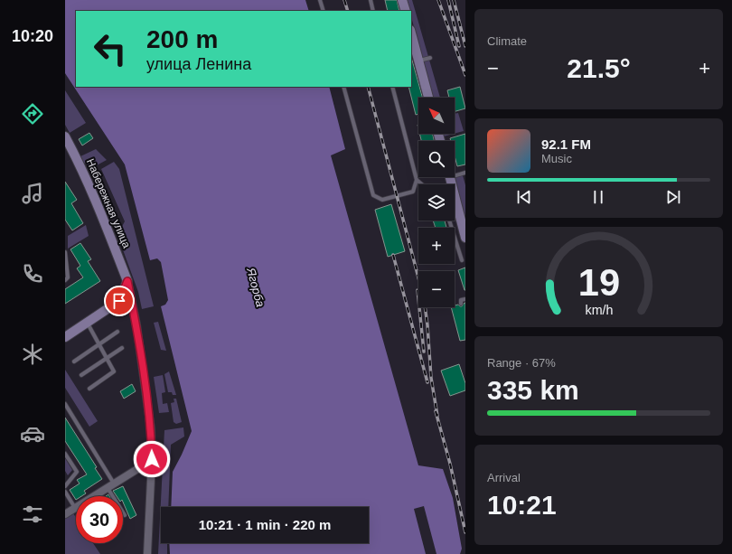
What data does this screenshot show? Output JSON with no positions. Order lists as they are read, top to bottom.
{
  "streets": {
    "main road": ["Набережная улица"]
  },
  "water": ["Ягорба"],
  "north": "top left",
  "page": {
    "tabs": "10:20",
    "tile": [
      "Climate",
      ["Range · 67%", "335 km"],
      ["Arrival", "10:21"]
    ],
    "turn": ["200 m", "улица Ленина"],
    "heat": ["−", "21.5°", "+"],
    "map_buttons": ["+", "−"],
    "song": ["92.1 FM", "Music"],
    "limit": "30",
    "trip": "10:21 · 1 min · 220 m",
    "gauge": ["19", "km/h"]
  }
}
